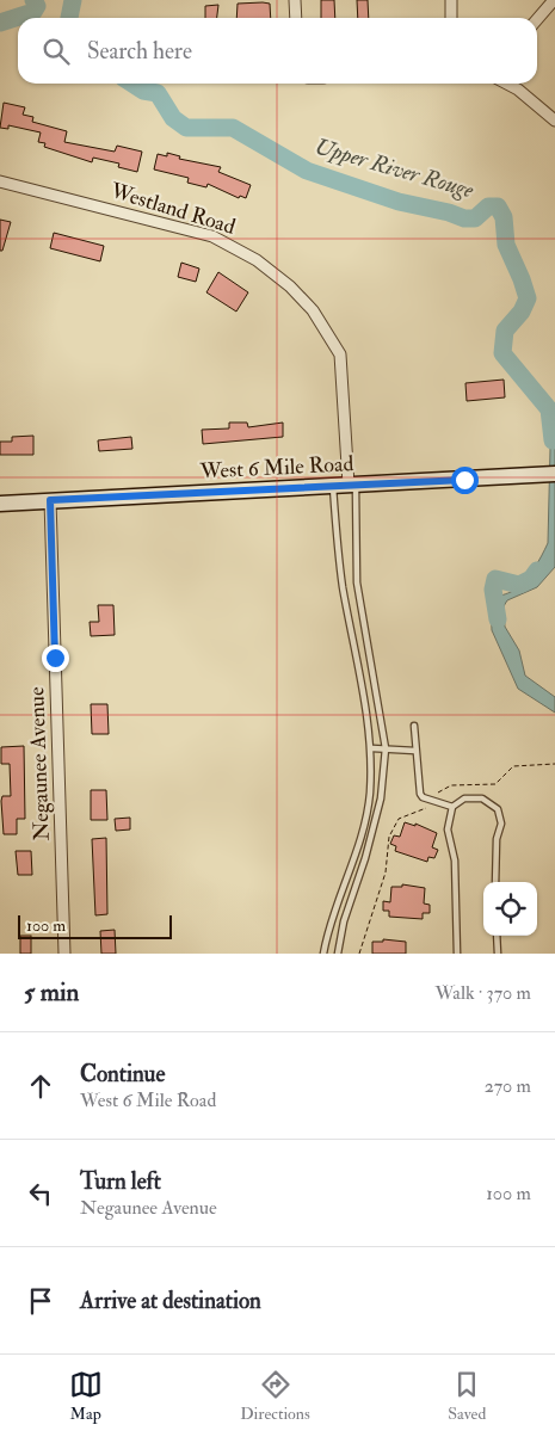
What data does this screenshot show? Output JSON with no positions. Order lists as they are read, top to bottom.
{
  "streets": {
    "main road": ["West 6 Mile Road"],
    "street": ["Westland Road", "Negaunee Avenue"]
  },
  "crossings": [
    ["Westland Road", "West 6 Mile Road"],
    ["West 6 Mile Road", "Negaunee Avenue"]
  ],
  "water": ["Upper River Rouge"],
  "scale_bar": "100 m",
  "page": {
    "search": "Search here",
    "scale": "100 m",
    "heading": ["5 min", "Walk · 370 m"],
    "list": [
      ["Continue", "West 6 Mile Road", "270 m"],
      ["Turn left", "Negaunee Avenue", "100 m"],
      "Arrive at destination"
    ],
    "nav": ["Map", "Directions", "Saved"]
  }
}
